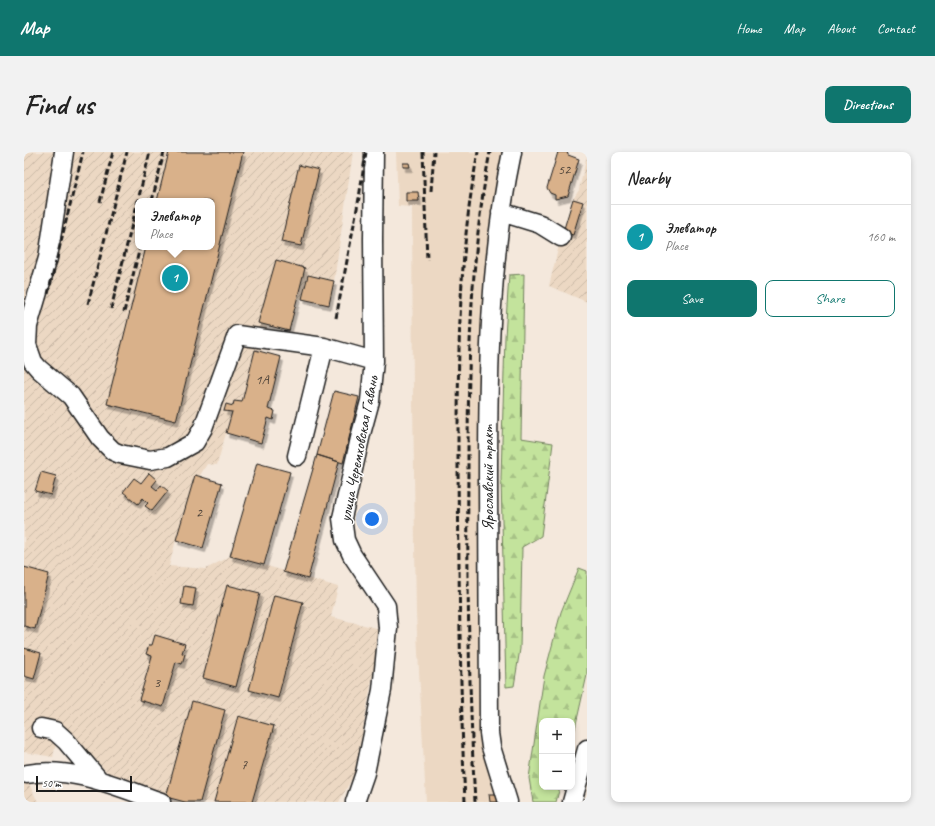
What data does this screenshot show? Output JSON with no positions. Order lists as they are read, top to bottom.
{
  "streets": {
    "street": ["улица Черемховская Гавань", "Ярославский тракт"]
  },
  "house_numbers": [
    "52",
    "1А",
    "2",
    "3",
    "7"
  ],
  "scale_bar": "50 m",
  "page": {
    "header": "Map",
    "nav": [
      "Home",
      "Map",
      "About",
      "Contact"
    ],
    "buttons": [
      "Directions",
      ["Save", "Share"]
    ],
    "title": "Find us",
    "heading": "Nearby",
    "popup": ["Элеватор", "Place"],
    "list": [
      {
        "mark": "1",
        "name": "Элеватор",
        "note": "Place",
        "value": "160 m"
      }
    ],
    "pins": "1",
    "map_buttons": ["+", "−"],
    "scale": "50 m"
  }
}
